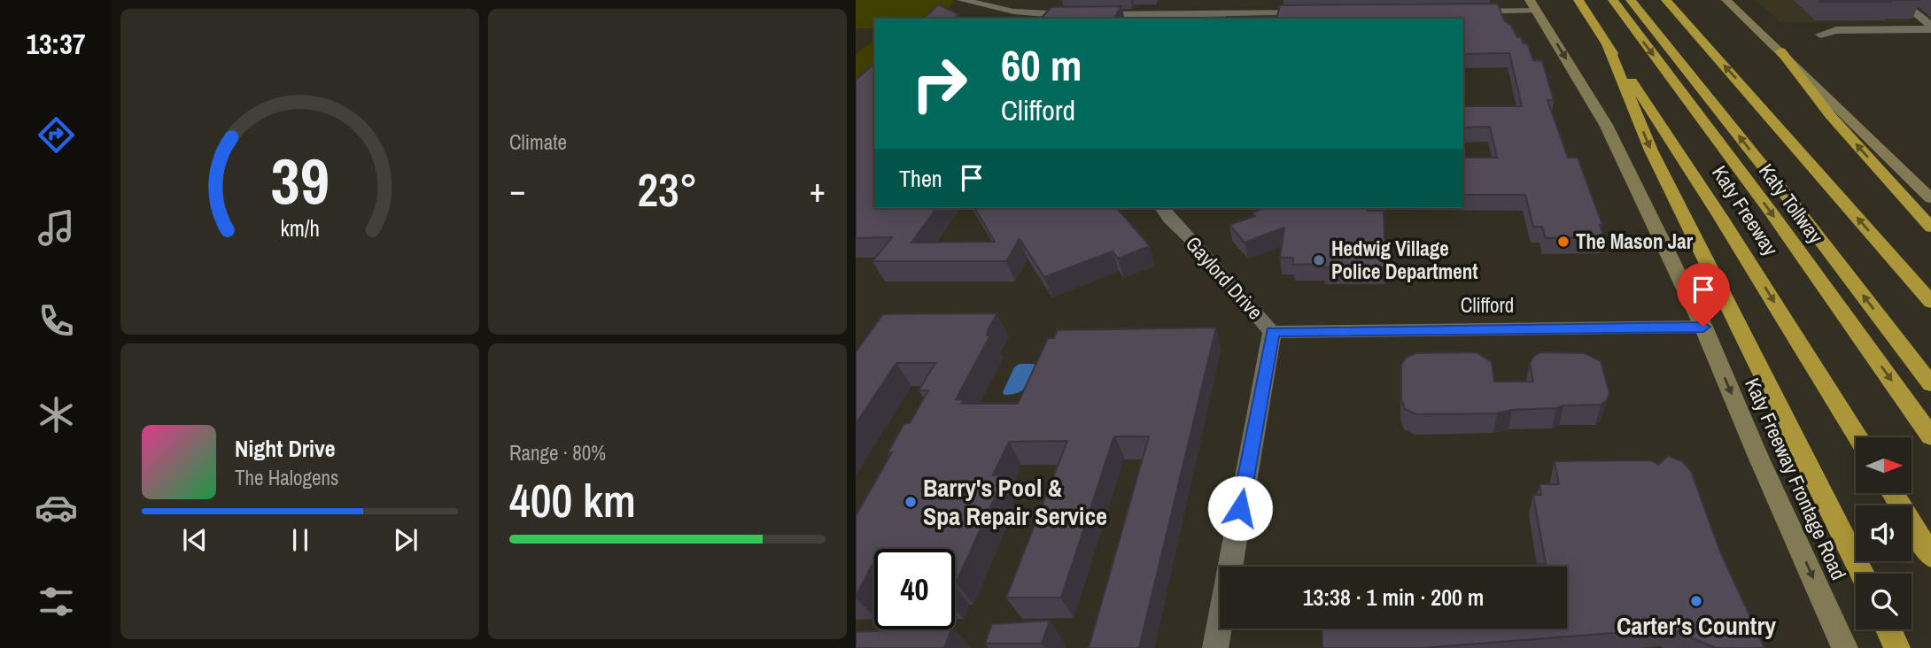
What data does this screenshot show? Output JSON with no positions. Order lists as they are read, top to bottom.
{
  "streets": {
    "highway": ["Katy Tollway", "Katy Freeway"],
    "main road": ["Katy Freeway Frontage Road"],
    "street": ["Gaylord Drive", "Clifford"]
  },
  "crossings": [
    ["Gaylord Drive", "Clifford"],
    ["Clifford", "Katy Freeway Frontage Road"]
  ],
  "one_way": ["Katy Freeway Frontage Road"],
  "places": [
    "The Mason Jar",
    "Hedwig Village Police Department",
    "Barry's Pool & Spa Repair Service",
    "Carter's Country"
  ],
  "north": "right",
  "page": {
    "tabs": "13:37",
    "tile": [
      "Climate",
      ["Range · 80%", "400 km"]
    ],
    "turn": ["60 m", "Clifford"],
    "then": "Then",
    "heat": ["−", "23°", "+"],
    "song": ["Night Drive", "The Halogens"],
    "limit": "40",
    "trip": "13:38 · 1 min · 200 m",
    "gauge": ["39", "km/h"]
  }
}
